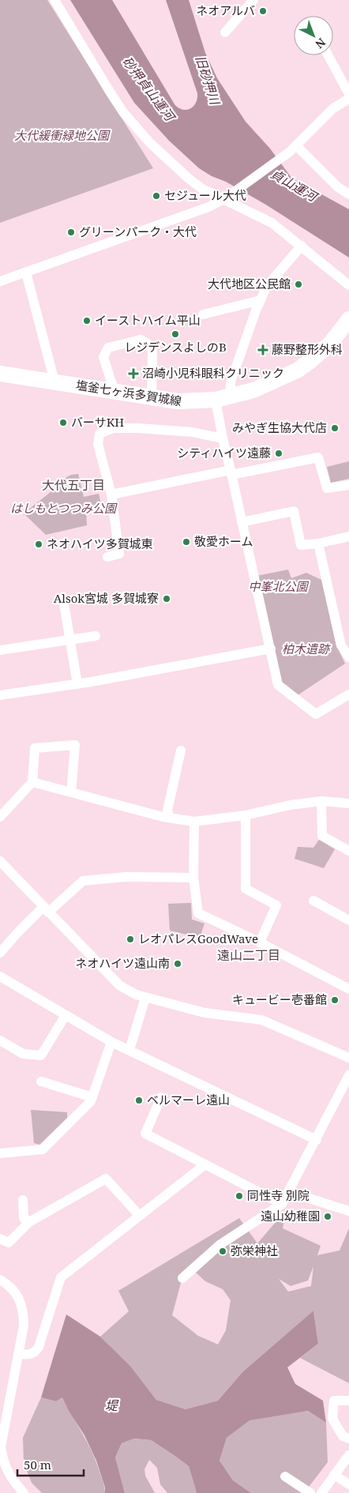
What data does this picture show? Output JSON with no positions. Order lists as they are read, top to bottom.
{
  "streets": {
    "main road": ["塩釜七ヶ浜多賀城線"]
  },
  "districts": ["大代五丁目", "遠山二丁目"],
  "water": [
    "旧砂押川",
    "砂押貞山運河",
    "貞山運河",
    "堤"
  ],
  "parks": [
    "大代緩衝緑地公園",
    "はしもとつつみ公園",
    "中峯北公園",
    "柏木遺跡"
  ],
  "places": {
    "other": [
      "ネオアルバ",
      "セジュール大代",
      "グリーンパーク・大代",
      "大代地区公民館",
      "イーストハイム平山",
      "レジデンスよしのB",
      "バーサKH",
      "みやぎ生協大代店",
      "シティハイツ遠藤",
      "敬愛ホーム",
      "ネオハイツ多賀城東",
      "Alsok宮城 多賀城寮",
      "レオパレスGoodWave",
      "ネオハイツ遠山南",
      "キュービー壱番館",
      "ベルマーレ遠山",
      "同性寺 別院",
      "遠山幼稚園",
      "弥栄神社"
    ],
    "health": ["藤野整形外科", "沼崎小児科眼科クリニック"]
  },
  "scale_bar": "50 m",
  "north": "bottom right"
}
